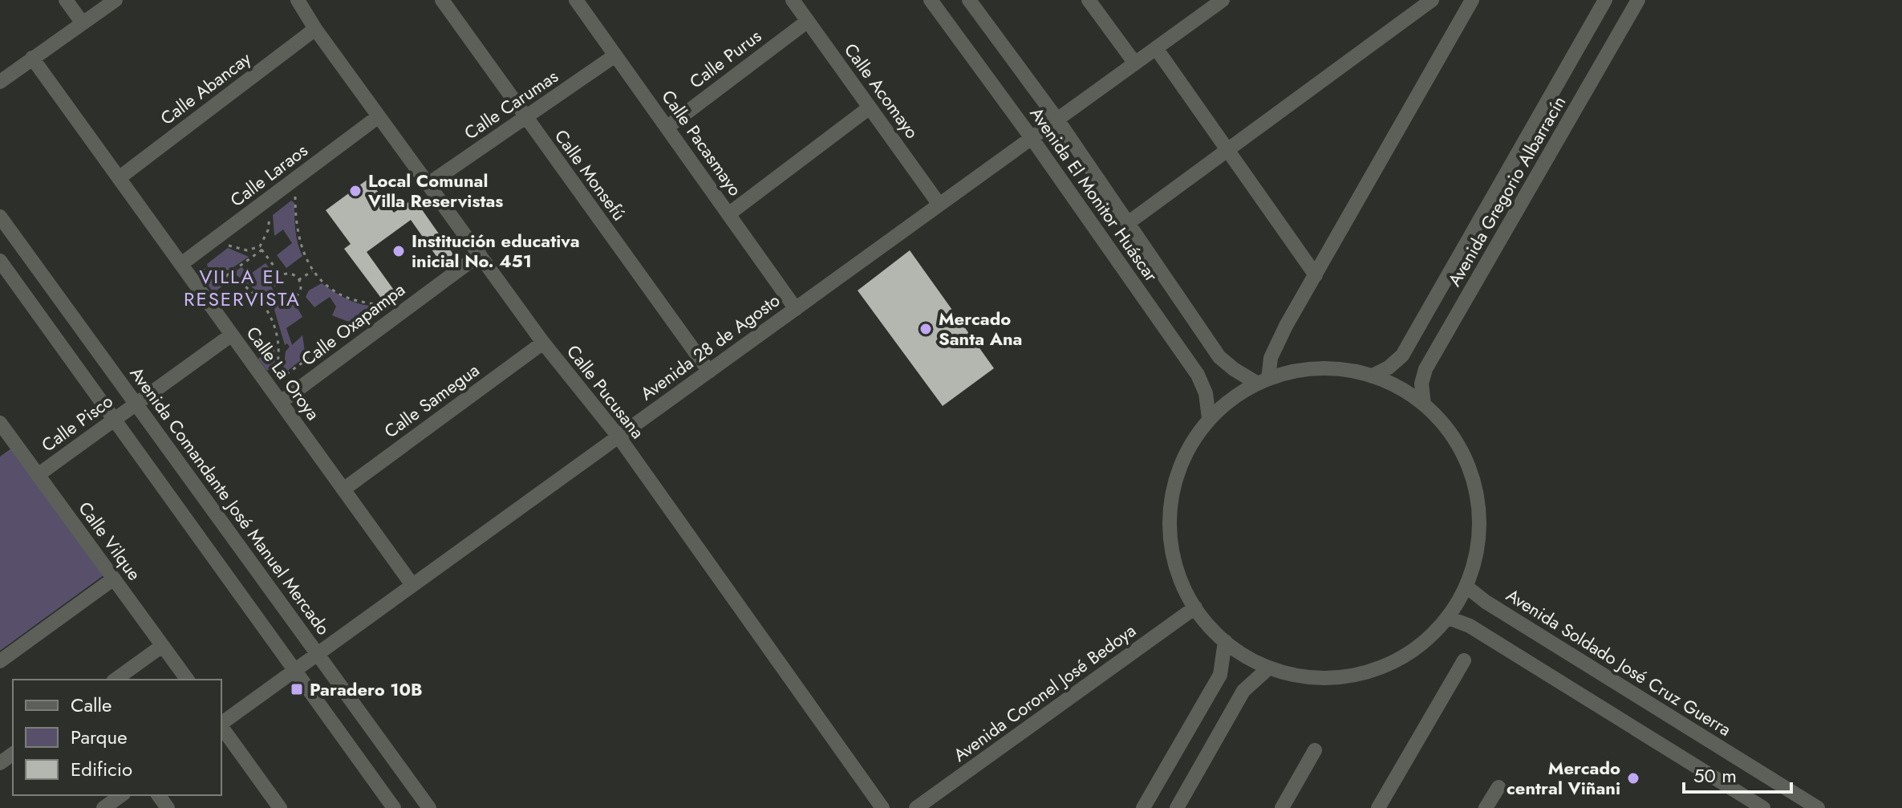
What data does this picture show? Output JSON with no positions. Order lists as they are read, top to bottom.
{
  "streets": {
    "street": [
      "Calle Purus",
      "Calle Abancay",
      "Calle Acomayo",
      "Calle Carumas",
      "Calle Pacasmayo",
      "Calle Laraos",
      "Calle Monsefú",
      "Avenida Gregorio Albarracín",
      "Avenida El Monitor Huáscar",
      "Calle Oxapampa",
      "Avenida 28 de Agosto",
      "Calle La Oroya",
      "Calle Pucusana",
      "Calle Samegua",
      "Calle Pisco",
      "Avenida Comandante José Manuel Mercado",
      "Calle Vilque",
      "Avenida Soldado José Cruz Guerra",
      "Avenida Coronel José Bedoya"
    ]
  },
  "crossings": [
    ["Calle Purus", "Calle Acomayo"],
    ["Calle Purus", "Calle Pacasmayo"],
    ["Calle Abancay", "Calle La Oroya"],
    ["Calle Abancay", "Calle Pucusana"],
    ["Calle Acomayo", "Avenida 28 de Agosto"],
    ["Calle Carumas", "Calle Pacasmayo"],
    ["Calle Carumas", "Calle Monsefú"],
    ["Calle Carumas", "Calle Pucusana"],
    ["Calle Pacasmayo", "Avenida 28 de Agosto"],
    ["Calle Laraos", "Calle La Oroya"],
    ["Calle Laraos", "Calle Pucusana"],
    ["Calle Monsefú", "Avenida 28 de Agosto"],
    ["Avenida El Monitor Huáscar", "Avenida 28 de Agosto"],
    ["Calle Oxapampa", "Calle La Oroya"],
    ["Calle Oxapampa", "Calle Pucusana"],
    ["Avenida 28 de Agosto", "Calle La Oroya"],
    ["Avenida 28 de Agosto", "Calle Pucusana"],
    ["Avenida 28 de Agosto", "Avenida Comandante José Manuel Mercado"],
    ["Calle La Oroya", "Calle Samegua"],
    ["Calle La Oroya", "Calle Pisco"],
    ["Calle Pucusana", "Calle Samegua"],
    ["Calle Pisco", "Avenida Comandante José Manuel Mercado"],
    ["Calle Pisco", "Calle Vilque"]
  ],
  "districts": ["VILLA EL RESERVISTA"],
  "places": {
    "other": [
      "Local Comunal Villa Reservistas",
      "Institución educativa inicial No. 451",
      "Mercado Santa Ana",
      "Mercado central Viñani"
    ],
    "transit": ["Paradero 10B"]
  },
  "legend": ["Calle", "Parque", "Edificio"],
  "scale_bar": "50 m"
}
